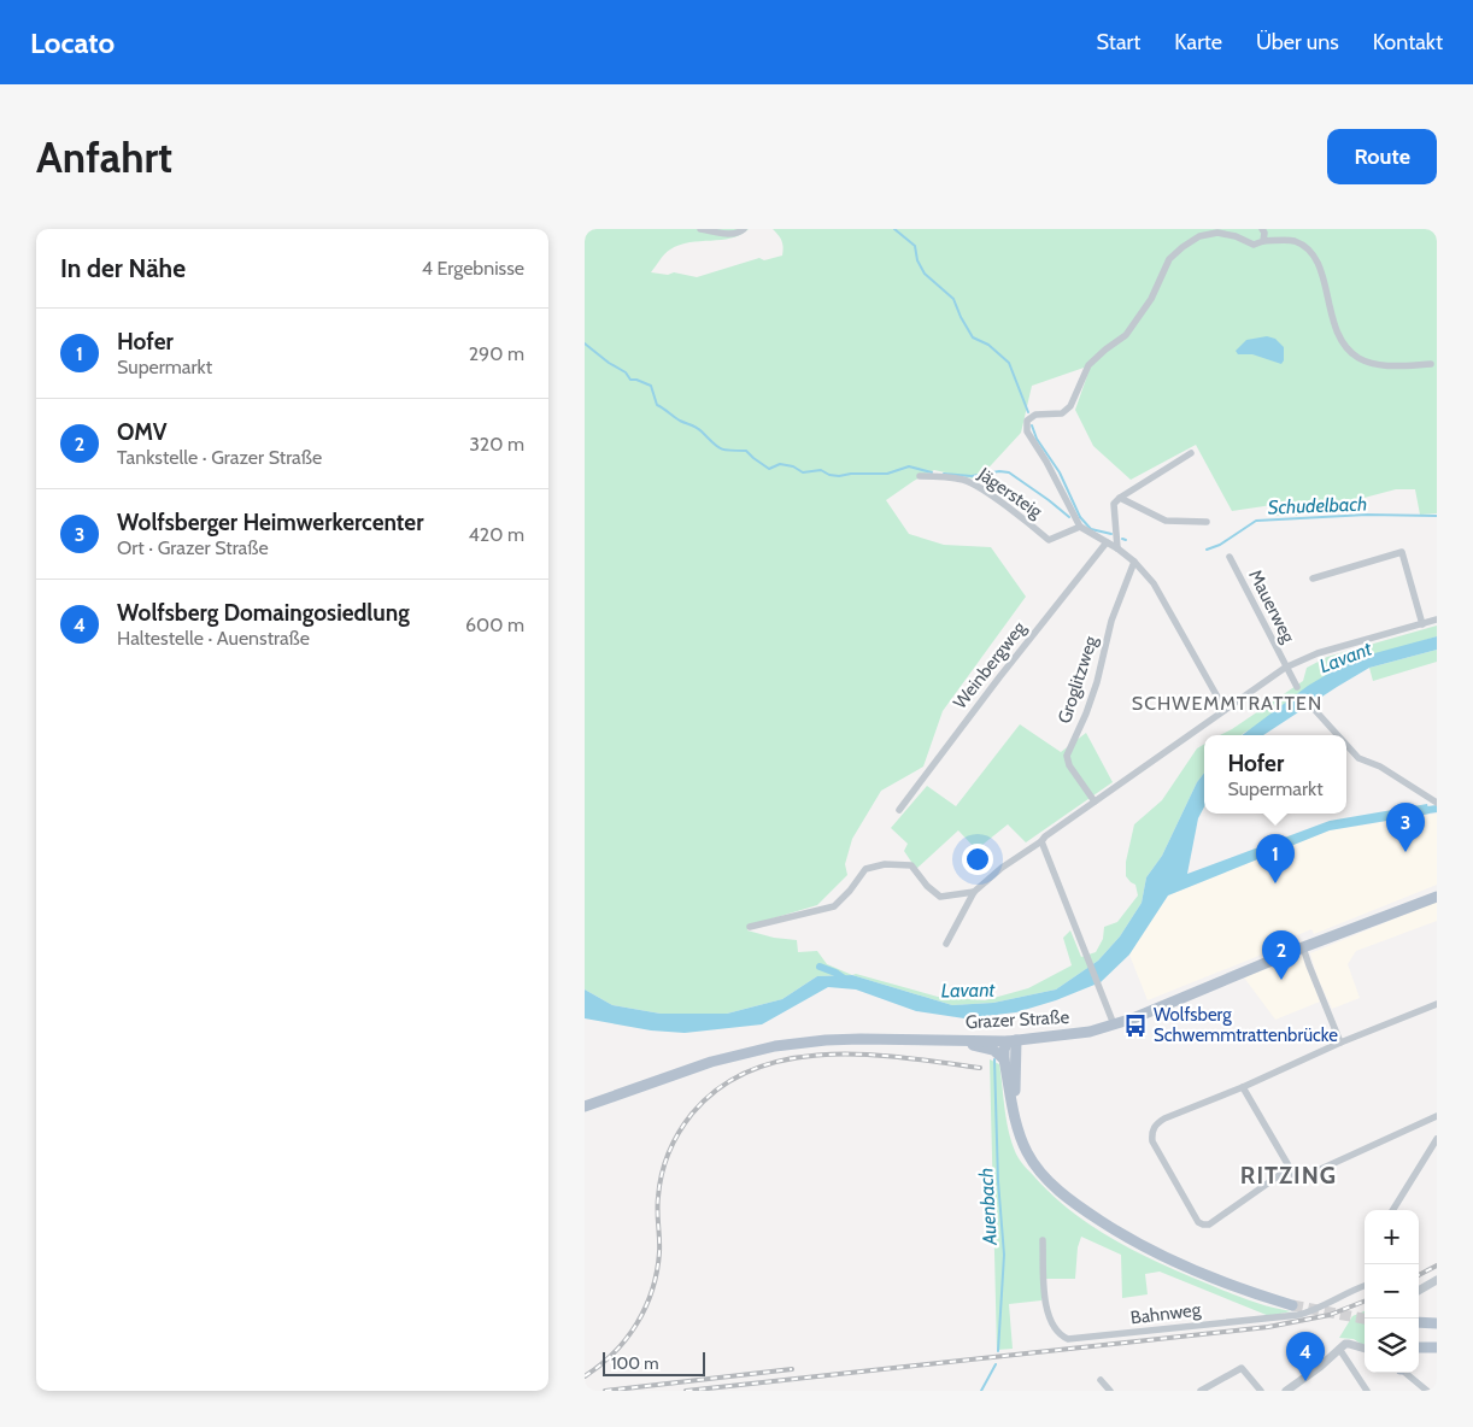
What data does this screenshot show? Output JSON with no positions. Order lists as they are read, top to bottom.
{
  "streets": {
    "main road": ["Grazer Straße"],
    "street": [
      "Jägersteig",
      "Mauerweg",
      "Weinbergweg",
      "Groglitzweg",
      "Bahnweg"
    ]
  },
  "districts": ["SCHWEMMTRATTEN", "RITZING"],
  "water": ["Schudelbach", "Lavant", "Auenbach"],
  "places": {
    "bus stop": ["Wolfsberg Schwemmtrattenbrücke"]
  },
  "scale_bar": "100 m",
  "page": {
    "header": "Locato",
    "nav": [
      "Start",
      "Karte",
      "Über uns",
      "Kontakt"
    ],
    "buttons": "Route",
    "title": "Anfahrt",
    "heading": ["In der Nähe", "4 Ergebnisse"],
    "list": [
      {
        "mark": "1",
        "name": "Hofer",
        "note": "Supermarkt",
        "value": "290 m"
      },
      {
        "mark": "2",
        "name": "OMV",
        "note": "Tankstelle · Grazer Straße",
        "value": "320 m"
      },
      {
        "mark": "3",
        "name": "Wolfsberger Heimwerkercenter",
        "note": "Ort · Grazer Straße",
        "value": "420 m"
      },
      {
        "mark": "4",
        "name": "Wolfsberg Domaingosiedlung",
        "note": "Haltestelle · Auenstraße",
        "value": "600 m"
      }
    ],
    "popup": ["Hofer", "Supermarkt"],
    "pins": [
      "3",
      "1",
      "2",
      "4"
    ],
    "map_buttons": ["+", "−"],
    "scale": "100 m"
  }
}
